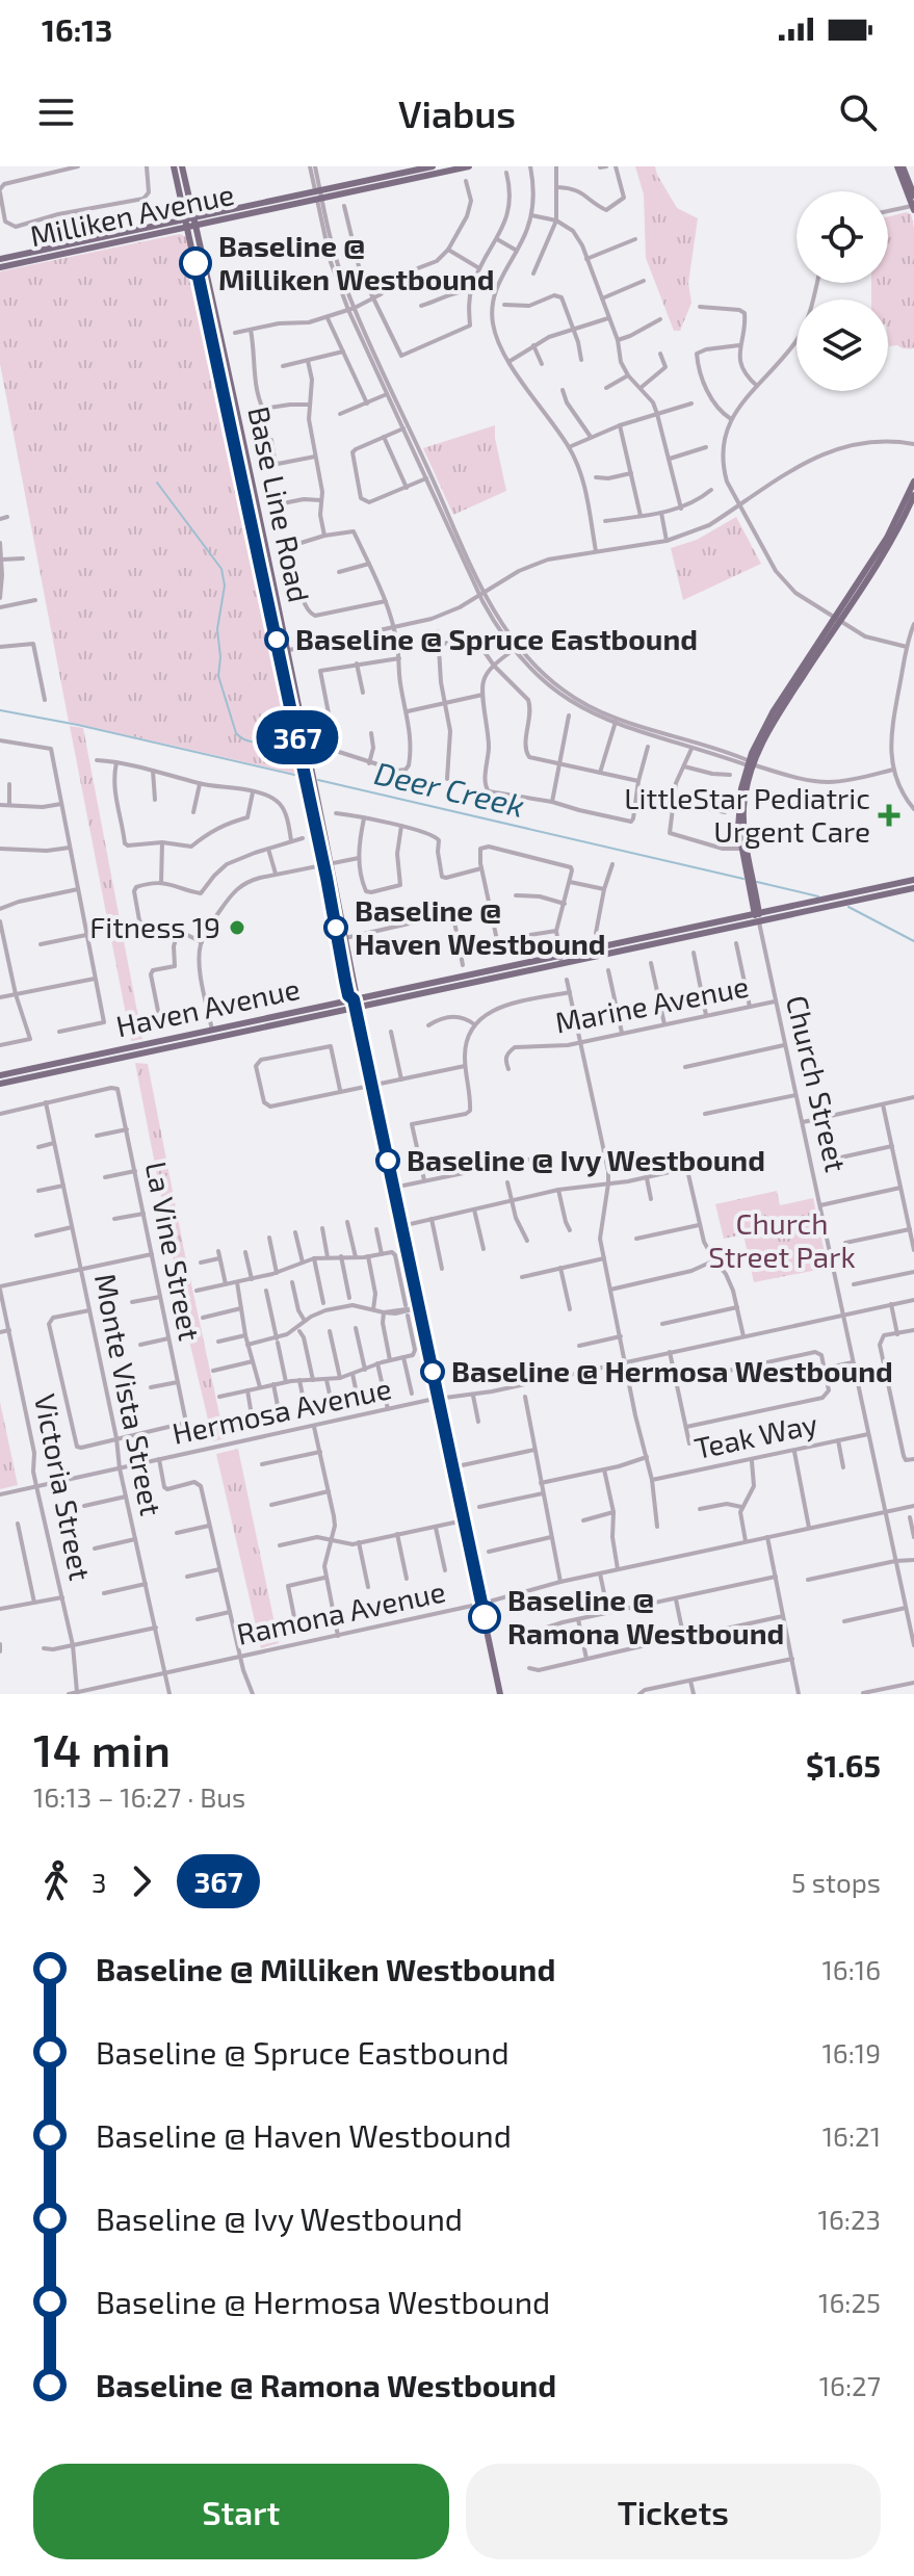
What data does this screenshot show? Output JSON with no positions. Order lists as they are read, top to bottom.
{
  "streets": {
    "main road": [
      "Milliken Avenue",
      "Base Line Road",
      "Haven Avenue",
      "Church Street"
    ],
    "street": [
      "Marine Avenue",
      "La Vine Street",
      "Monte Vista Street",
      "Hermosa Avenue",
      "Teak Way",
      "Victoria Street",
      "Ramona Avenue"
    ]
  },
  "crossings": [
    ["Milliken Avenue", "Base Line Road"],
    ["Base Line Road", "Haven Avenue"],
    ["Base Line Road", "Hermosa Avenue"],
    ["Base Line Road", "Ramona Avenue"],
    ["Marine Avenue", "Church Street"],
    ["Haven Avenue", "Church Street"],
    ["Church Street", "Hermosa Avenue"],
    ["Church Street", "Teak Way"],
    ["Church Street", "Ramona Avenue"],
    ["La Vine Street", "Monte Vista Street"],
    ["Monte Vista Street", "Hermosa Avenue"],
    ["Monte Vista Street", "Ramona Avenue"],
    ["Hermosa Avenue", "Victoria Street"],
    ["Victoria Street", "Ramona Avenue"]
  ],
  "water": ["Deer Creek"],
  "parks": ["Church Street Park"],
  "places": {
    "other": [
      "Baseline @ Milliken Westbound",
      "Baseline @ Spruce Eastbound",
      "Fitness 19",
      "Baseline @ Haven Westbound",
      "Baseline @ Ivy Westbound",
      "Baseline @ Hermosa Westbound",
      "Baseline @ Ramona Westbound"
    ],
    "health": ["LittleStar Pediatric Urgent Care"]
  },
  "lines": ["bus line 367"],
  "page": {
    "status": "16:13",
    "header": "Viabus",
    "on_map": "367",
    "heading": ["14 min", "16:13 – 16:27 · Bus", "$1.65"],
    "legs": ["3", "367", "5 stops"],
    "list": [
      {
        "name": "Baseline @ Milliken Westbound",
        "value": "16:16"
      },
      {
        "name": "Baseline @ Spruce Eastbound",
        "value": "16:19"
      },
      {
        "name": "Baseline @ Haven Westbound",
        "value": "16:21"
      },
      {
        "name": "Baseline @ Ivy Westbound",
        "value": "16:23"
      },
      {
        "name": "Baseline @ Hermosa Westbound",
        "value": "16:25"
      },
      {
        "name": "Baseline @ Ramona Westbound",
        "value": "16:27"
      }
    ],
    "buttons": ["Start", "Tickets"]
  }
}
